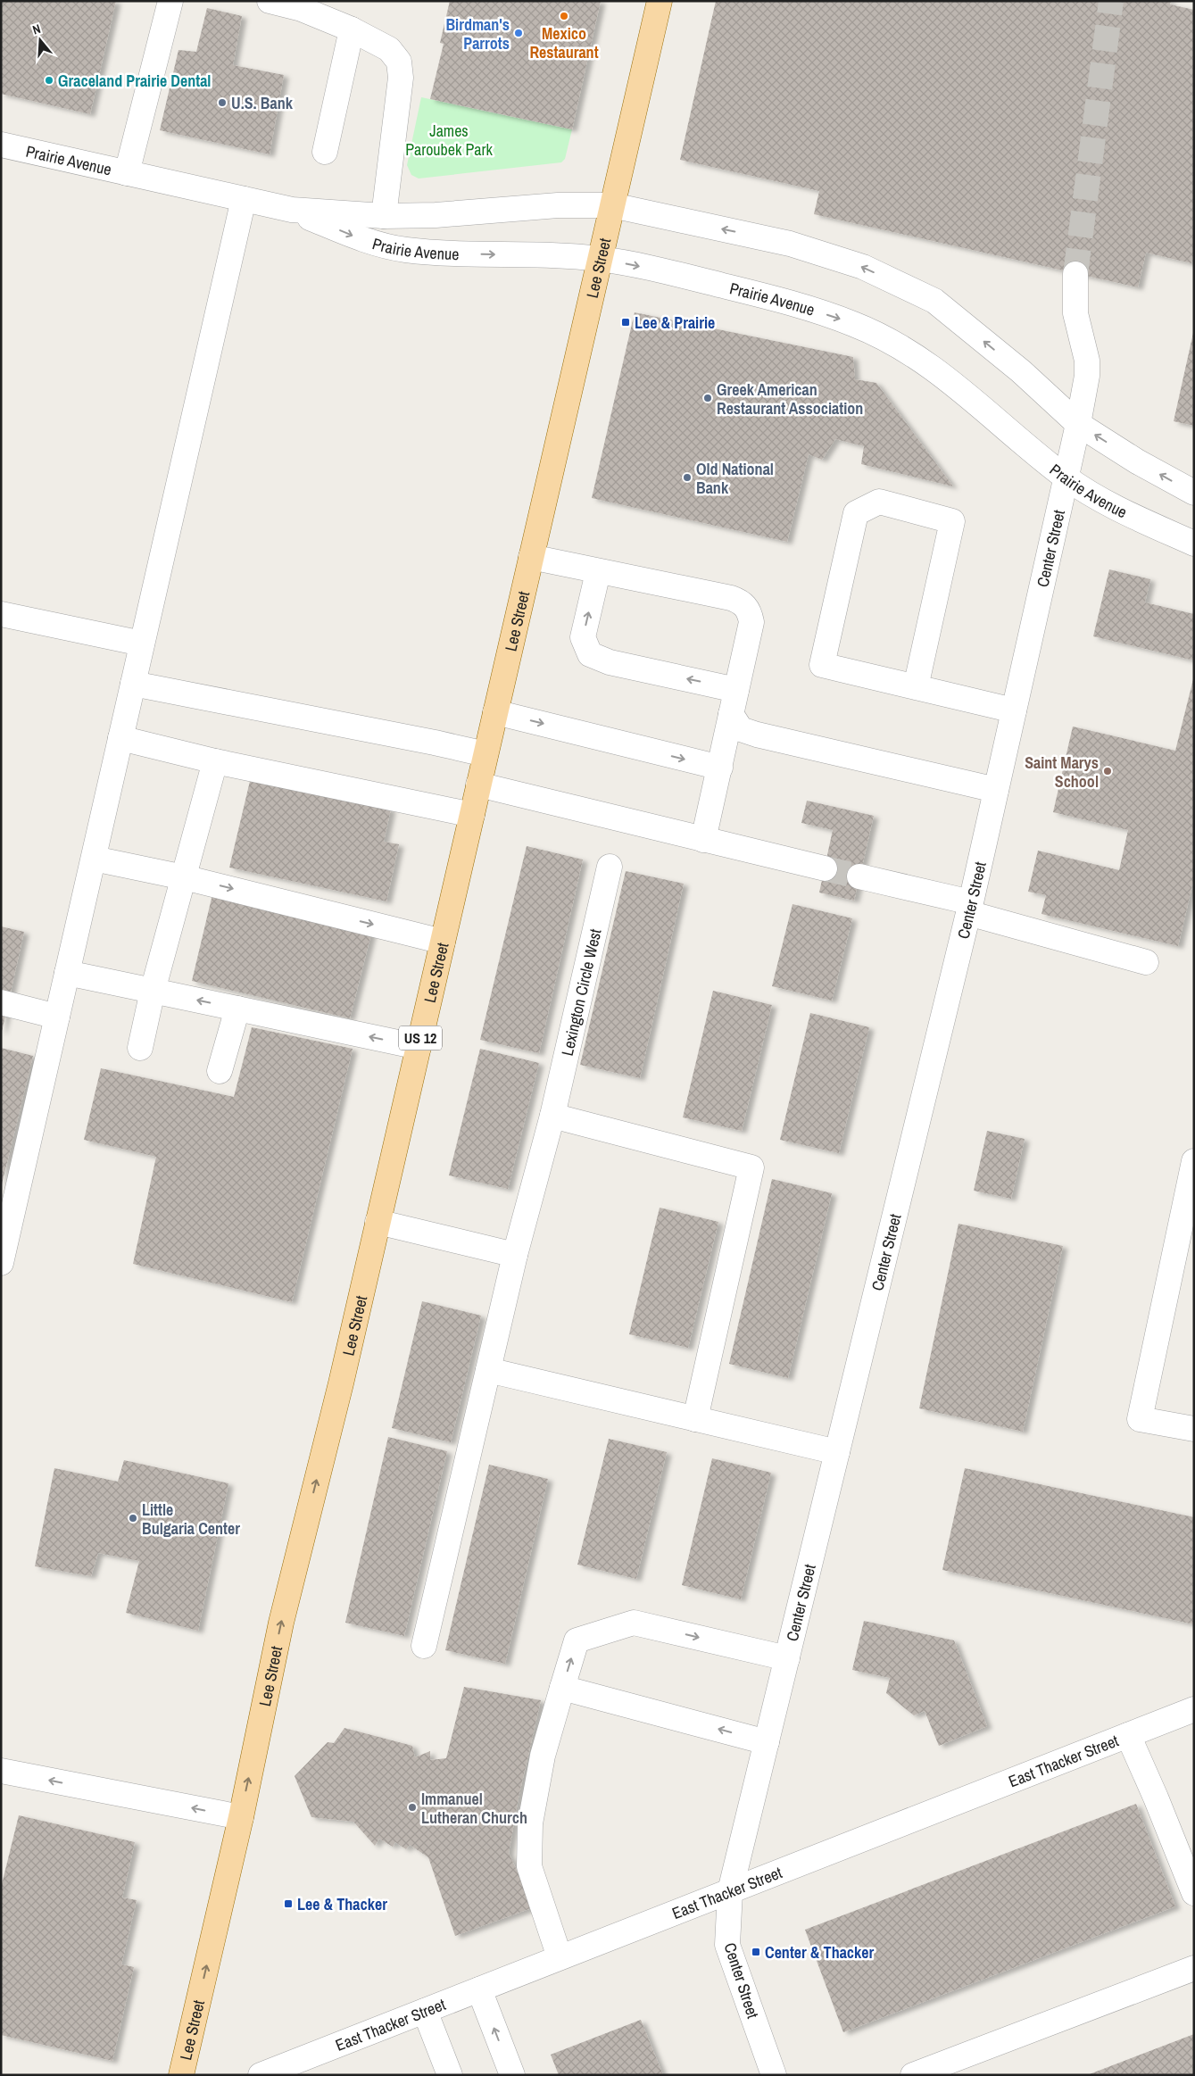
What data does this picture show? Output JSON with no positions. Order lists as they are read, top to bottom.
{
  "streets": {
    "main road": ["Lee Street", "US 12"],
    "street": [
      "Prairie Avenue",
      "Center Street",
      "Lexington Circle West",
      "East Thacker Street"
    ]
  },
  "crossings": [
    ["Prairie Avenue", "Lee Street"],
    ["Prairie Avenue", "Center Street"],
    ["Center Street", "East Thacker Street"]
  ],
  "one_way": ["Lee Street"],
  "parks": ["James Paroubek Park"],
  "places": {
    "other": [
      "Mexico Restaurant",
      "Birdman's Parrots",
      "Graceland Prairie Dental",
      "U.S. Bank",
      "Greek American Restaurant Association",
      "Old National Bank",
      "Saint Marys School",
      "Little Bulgaria Center",
      "Immanuel Lutheran Church"
    ],
    "transit": ["Lee & Prairie", "Lee & Thacker", "Center & Thacker"]
  },
  "north": "top"
}
